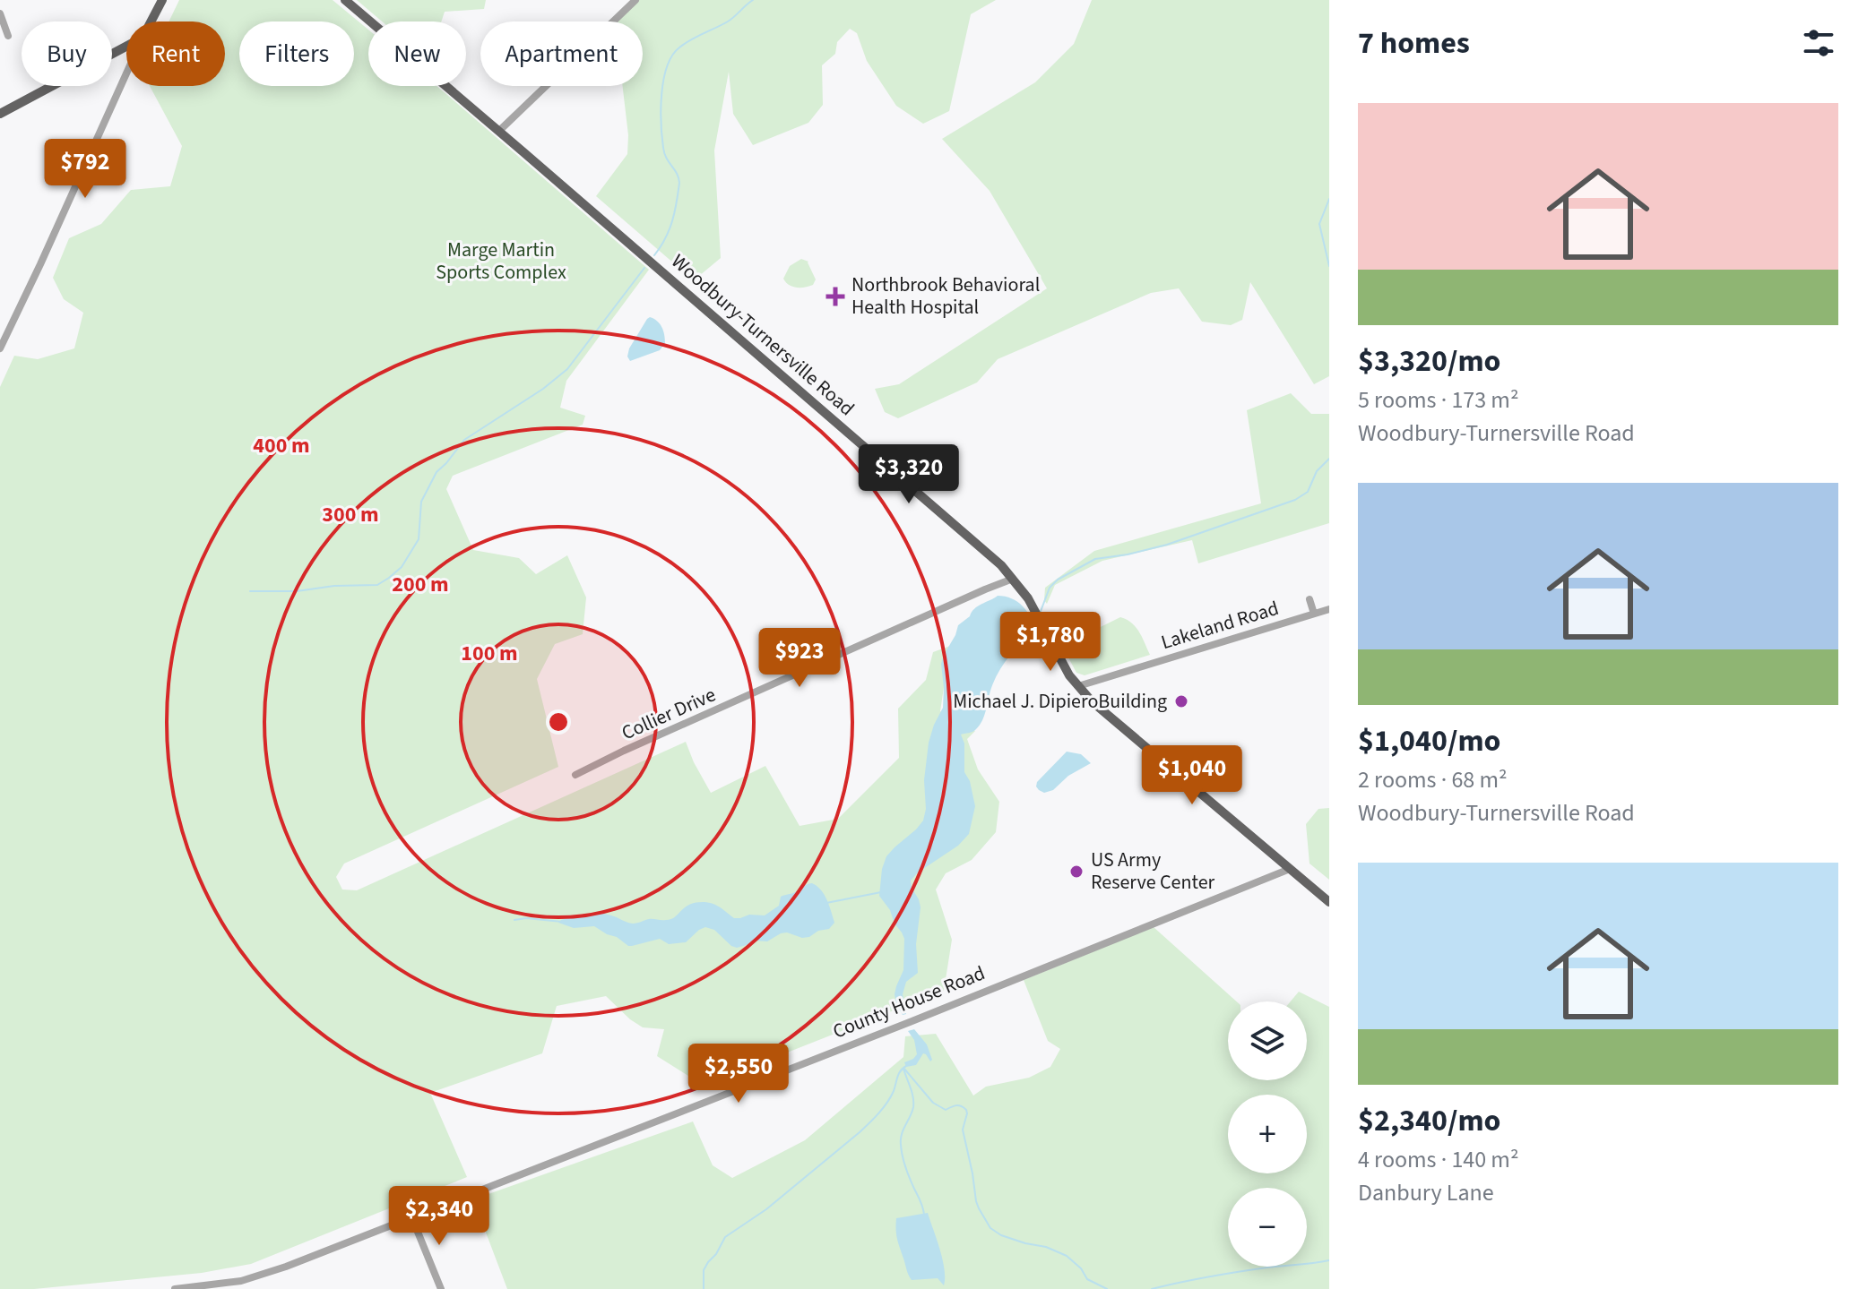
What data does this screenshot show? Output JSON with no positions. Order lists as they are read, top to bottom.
{
  "streets": {
    "main road": ["Woodbury-Turnersville Road"],
    "street": ["Lakeland Road", "Collier Drive", "County House Road"]
  },
  "crossings": [
    ["Woodbury-Turnersville Road", "Lakeland Road"],
    ["Woodbury-Turnersville Road", "Collier Drive"],
    ["Woodbury-Turnersville Road", "County House Road"]
  ],
  "parks": ["Marge Martin Sports Complex"],
  "places": {
    "health": ["Northbrook Behavioral Health Hospital"],
    "other": ["Michael J. DipieroBuilding", "US Army Reserve Center"]
  },
  "page": {
    "heading": "7 homes",
    "chip": [
      "Buy",
      "Rent",
      "Filters",
      "New",
      "Apartment"
    ],
    "list": [
      {
        "name": "$3,320/mo",
        "note": "5 rooms · 173 m² · Woodbury-Turnersville Road"
      },
      {
        "name": "$1,040/mo",
        "note": "2 rooms · 68 m² · Woodbury-Turnersville Road"
      },
      {
        "name": "$2,340/mo",
        "note": "4 rooms · 140 m² · Danbury Lane"
      }
    ],
    "price": [
      "$792",
      "$3,320",
      "$1,780",
      "$923",
      "$1,040",
      "$2,550",
      "$2,340"
    ],
    "map_buttons": ["+", "−"]
  },
  "rings": [
    "400 m",
    "300 m",
    "200 m",
    "100 m"
  ]
}
